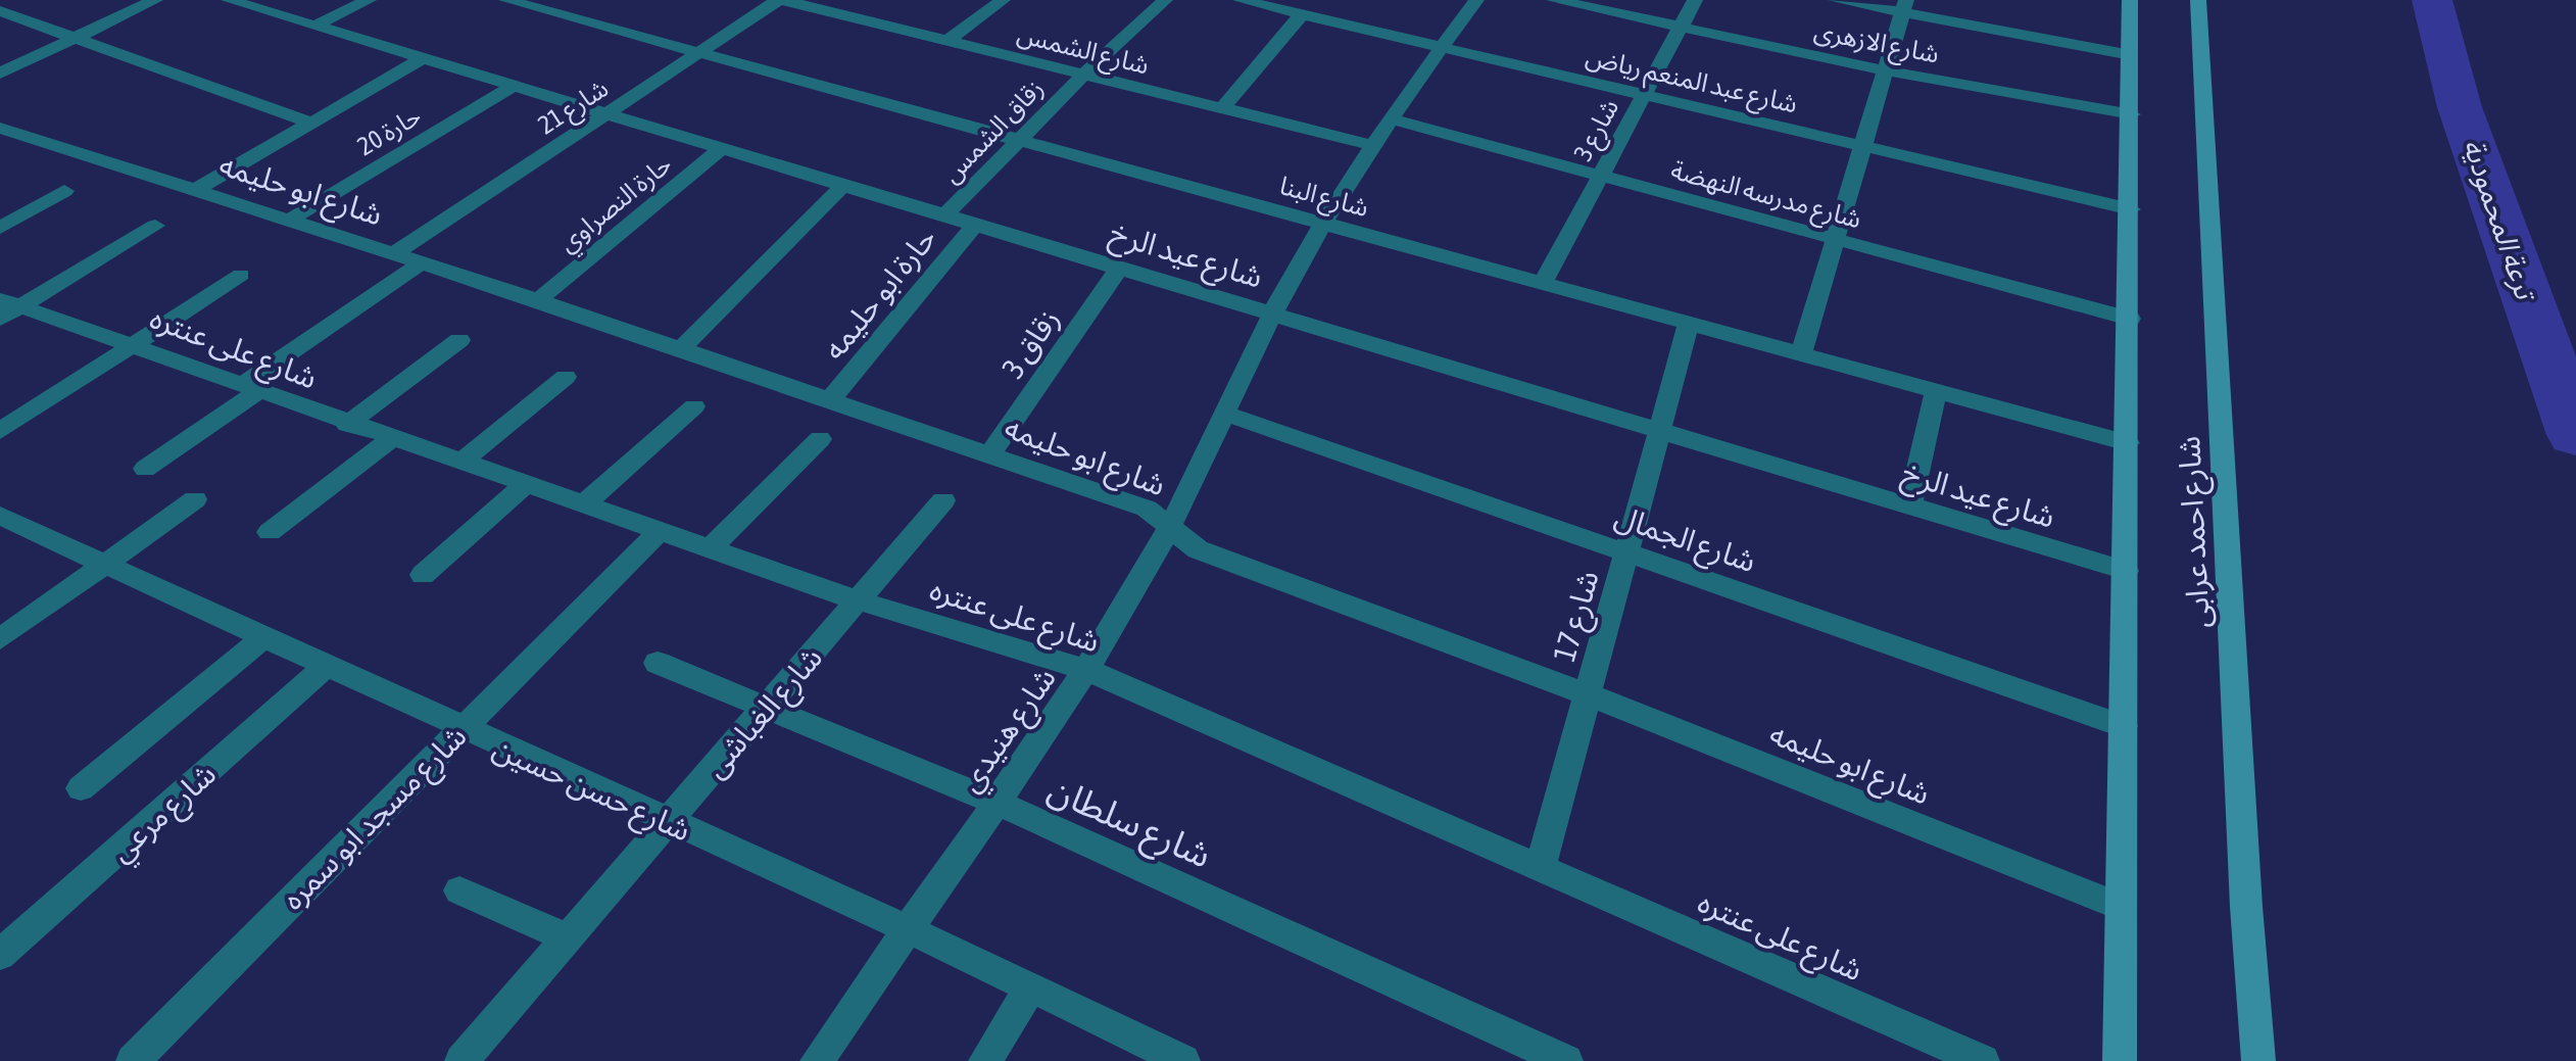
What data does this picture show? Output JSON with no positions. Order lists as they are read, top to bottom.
{
  "streets": {
    "main road": ["شارع احمد عرابى"],
    "street": [
      "شارع الازهرى",
      "شارع الشمس",
      "شارع عبد المنعم رياض",
      "شارع 21",
      "شارع 3",
      "حارة 20",
      "زقاق الشمس",
      "شارع ابو حليمه",
      "شارع مدرسه النهضة",
      "شارع البنا",
      "حارة النصراوي",
      "شارع عيد الرخ",
      "حارة ابو حليمه",
      "زقاق 3",
      "شارع على عنتره",
      "شارع الجمال",
      "شارع 17",
      "شارع الغباشى",
      "شارع هنيدي",
      "شارع حسن حسين",
      "شارع مرعي",
      "شارع مسجد ابو سمره",
      "شارع سلطان"
    ]
  },
  "crossings": [
    ["شارع الازهرى", "شارع 3"],
    ["شارع الازهرى", "شارع احمد عرابى"],
    ["شارع الشمس", "شارع 21"],
    ["شارع الشمس", "زقاق الشمس"],
    ["شارع الشمس", "شارع هنيدي"],
    ["شارع عبد المنعم رياض", "شارع 3"],
    ["شارع عبد المنعم رياض", "شارع احمد عرابى"],
    ["شارع عبد المنعم رياض", "شارع هنيدي"],
    ["شارع 21", "شارع ابو حليمه"],
    ["شارع 21", "شارع البنا"],
    ["شارع 21", "شارع عيد الرخ"],
    ["شارع 3", "شارع مدرسه النهضة"],
    ["شارع 3", "شارع البنا"],
    ["حارة 20", "شارع ابو حليمه"],
    ["حارة 20", "شارع عيد الرخ"],
    ["زقاق الشمس", "شارع البنا"],
    ["زقاق الشمس", "شارع عيد الرخ"],
    ["شارع ابو حليمه", "حارة النصراوي"],
    ["شارع ابو حليمه", "حارة ابو حليمه"],
    ["شارع ابو حليمه", "زقاق 3"],
    ["شارع ابو حليمه", "شارع احمد عرابى"],
    ["شارع ابو حليمه", "شارع 17"],
    ["شارع ابو حليمه", "شارع هنيدي"],
    ["شارع مدرسه النهضة", "شارع احمد عرابى"],
    ["شارع مدرسه النهضة", "شارع هنيدي"],
    ["شارع البنا", "شارع احمد عرابى"],
    ["شارع البنا", "شارع 17"],
    ["شارع البنا", "شارع هنيدي"],
    ["حارة النصراوي", "شارع عيد الرخ"],
    ["شارع عيد الرخ", "حارة ابو حليمه"],
    ["شارع عيد الرخ", "زقاق 3"],
    ["شارع عيد الرخ", "شارع احمد عرابى"],
    ["شارع عيد الرخ", "شارع 17"],
    ["شارع عيد الرخ", "شارع هنيدي"],
    ["شارع على عنتره", "شارع 17"],
    ["شارع على عنتره", "شارع الغباشى"],
    ["شارع على عنتره", "شارع هنيدي"],
    ["شارع على عنتره", "شارع مسجد ابو سمره"],
    ["شارع احمد عرابى", "شارع الجمال"],
    ["شارع الجمال", "شارع 17"],
    ["شارع الجمال", "شارع هنيدي"],
    ["شارع الغباشى", "شارع حسن حسين"],
    ["شارع الغباشى", "شارع سلطان"],
    ["شارع هنيدي", "شارع حسن حسين"],
    ["شارع هنيدي", "شارع سلطان"],
    ["شارع حسن حسين", "شارع مرعي"],
    ["شارع حسن حسين", "شارع مسجد ابو سمره"]
  ],
  "water": ["ترعة المحمودية"]
}
